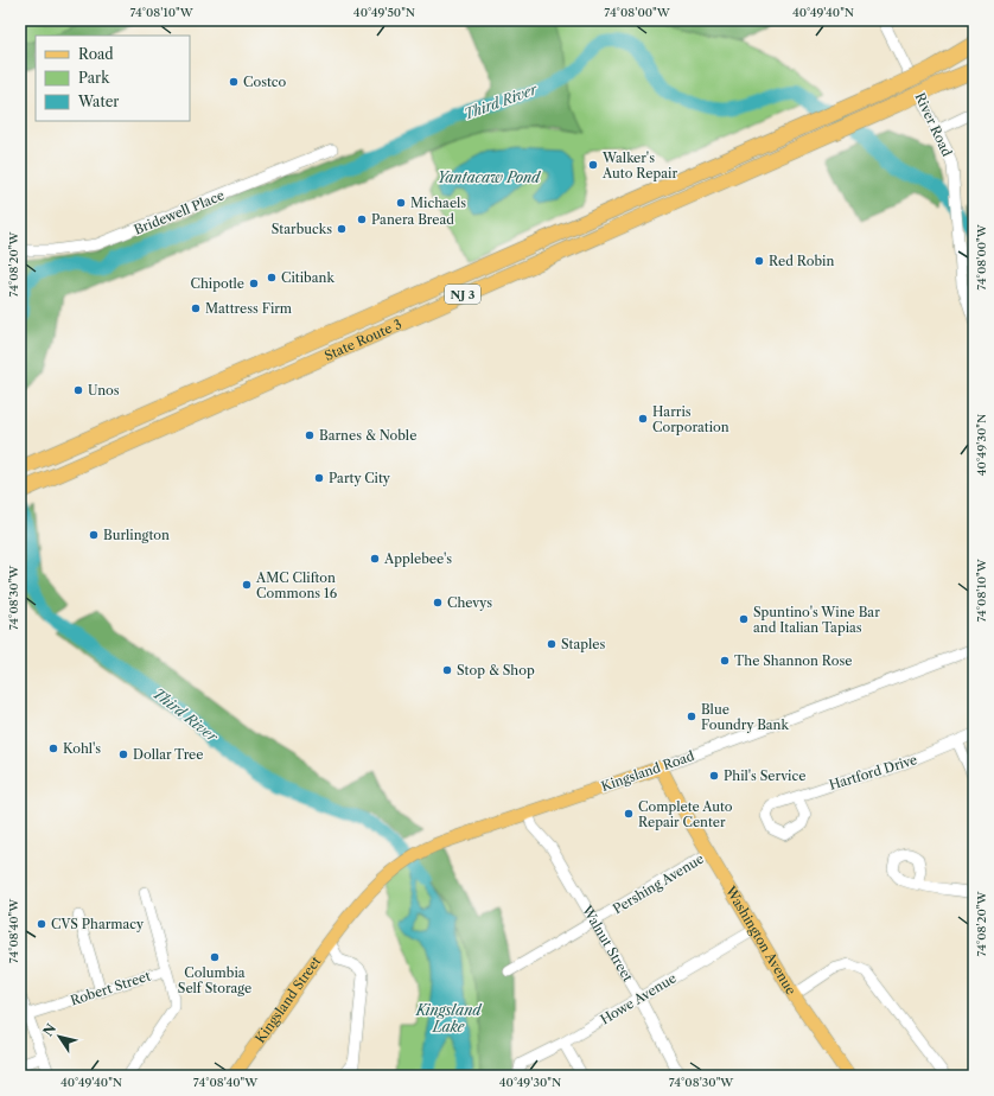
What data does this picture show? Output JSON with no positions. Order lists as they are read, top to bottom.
{
  "streets": {
    "highway": ["NJ 3", "State Route 3"],
    "main road": ["Kingsland Road", "Washington Avenue", "Kingsland Street"],
    "street": [
      "River Road",
      "Bridewell Place",
      "Hartford Drive",
      "Pershing Avenue",
      "Walnut Street",
      "Robert Street",
      "Howe Avenue"
    ]
  },
  "crossings": [
    ["NJ 3", "State Route 3"],
    ["Kingsland Road", "Washington Avenue"],
    ["Kingsland Road", "Walnut Street"],
    ["Kingsland Road", "Kingsland Street"],
    ["Pershing Avenue", "Washington Avenue"],
    ["Pershing Avenue", "Walnut Street"],
    ["Washington Avenue", "Howe Avenue"],
    ["Walnut Street", "Howe Avenue"]
  ],
  "water": ["Third River", "Yantacaw Pond", "Kingsland Lake"],
  "places": [
    "Costco",
    "Walker's Auto Repair",
    "Michaels",
    "Panera Bread",
    "Starbucks",
    "Red Robin",
    "Citibank",
    "Chipotle",
    "Mattress Firm",
    "Unos",
    "Harris Corporation",
    "Barnes & Noble",
    "Party City",
    "Burlington",
    "Applebee's",
    "AMC Clifton Commons 16",
    "Chevys",
    "Spuntino's Wine Bar and Italian Tapias",
    "Staples",
    "The Shannon Rose",
    "Stop & Shop",
    "Blue Foundry Bank",
    "Kohl's",
    "Dollar Tree",
    "Phil's Service",
    "Complete Auto Repair Center",
    "CVS Pharmacy",
    "Columbia Self Storage"
  ],
  "legend": ["Road", "Park", "Water"],
  "north": "top left",
  "coordinates": [
    "74°08'10\"W",
    "40°49'50\"N",
    "74°08'00\"W",
    "40°49'40\"N",
    "74°08'20\"W",
    "40°49'30\"N",
    "74°08'30\"W",
    "74°08'40\"W"
  ]
}
